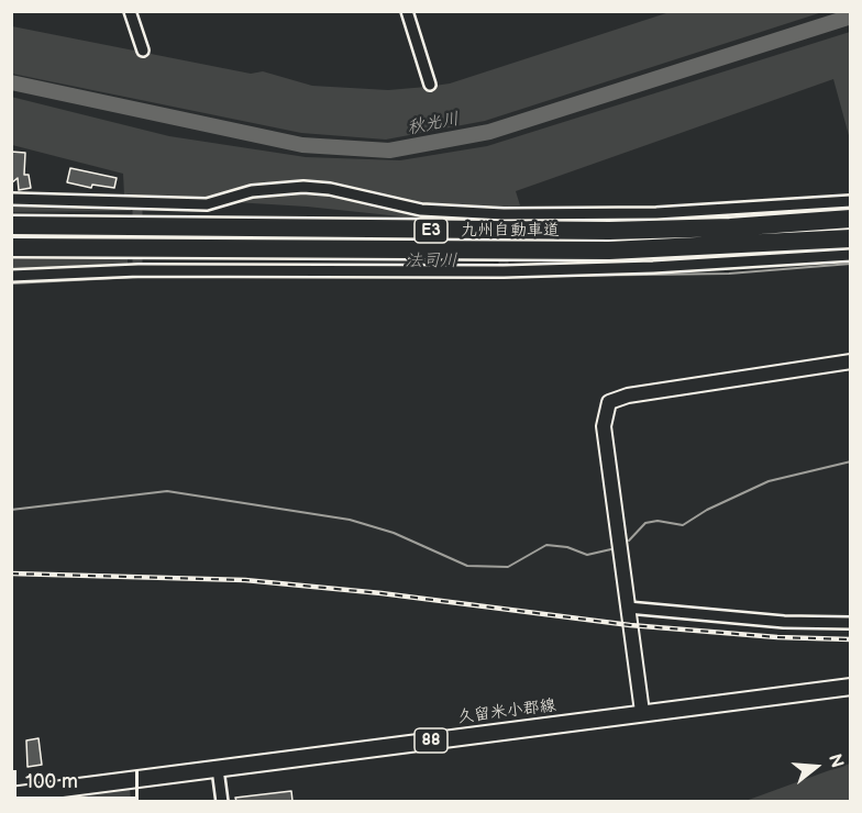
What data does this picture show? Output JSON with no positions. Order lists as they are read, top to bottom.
{
  "streets": {
    "highway": ["E3", "九州自動車道"],
    "main road": ["久留米小郡線", "88"]
  },
  "water": ["秋光川", "法司川"],
  "scale_bar": "100 m",
  "north": "right"
}
